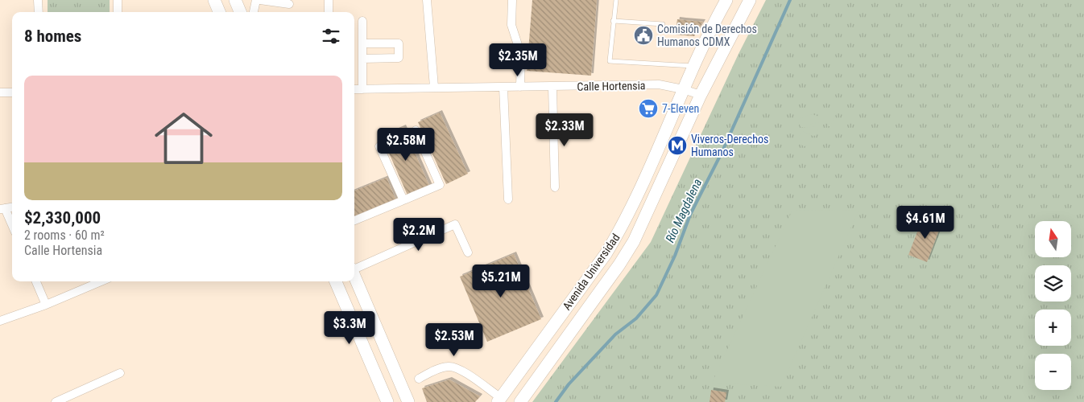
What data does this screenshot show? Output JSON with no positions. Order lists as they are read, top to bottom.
{
  "streets": {
    "main road": ["Avenida Universidad"],
    "street": ["Calle Hortensia"]
  },
  "crossings": [
    ["Calle Hortensia", "Avenida Universidad"]
  ],
  "water": ["Río Magdalena"],
  "places": {
    "public building": ["Comisión de Derechos Humanos CDMX"],
    "supermarket": ["7-Eleven"],
    "metro station": ["Viveros-Derechos Humanos"]
  },
  "north": "top",
  "page": {
    "heading": "8 homes",
    "price": [
      "$2.35M",
      "$2.33M",
      "$2.58M",
      "$4.61M",
      "$2.2M",
      "$5.21M",
      "$3.3M",
      "$2.53M"
    ],
    "list": [
      {
        "name": "$2,330,000",
        "note": "2 rooms · 60 m² · Calle Hortensia"
      }
    ],
    "map_buttons": ["+", "−"]
  }
}
